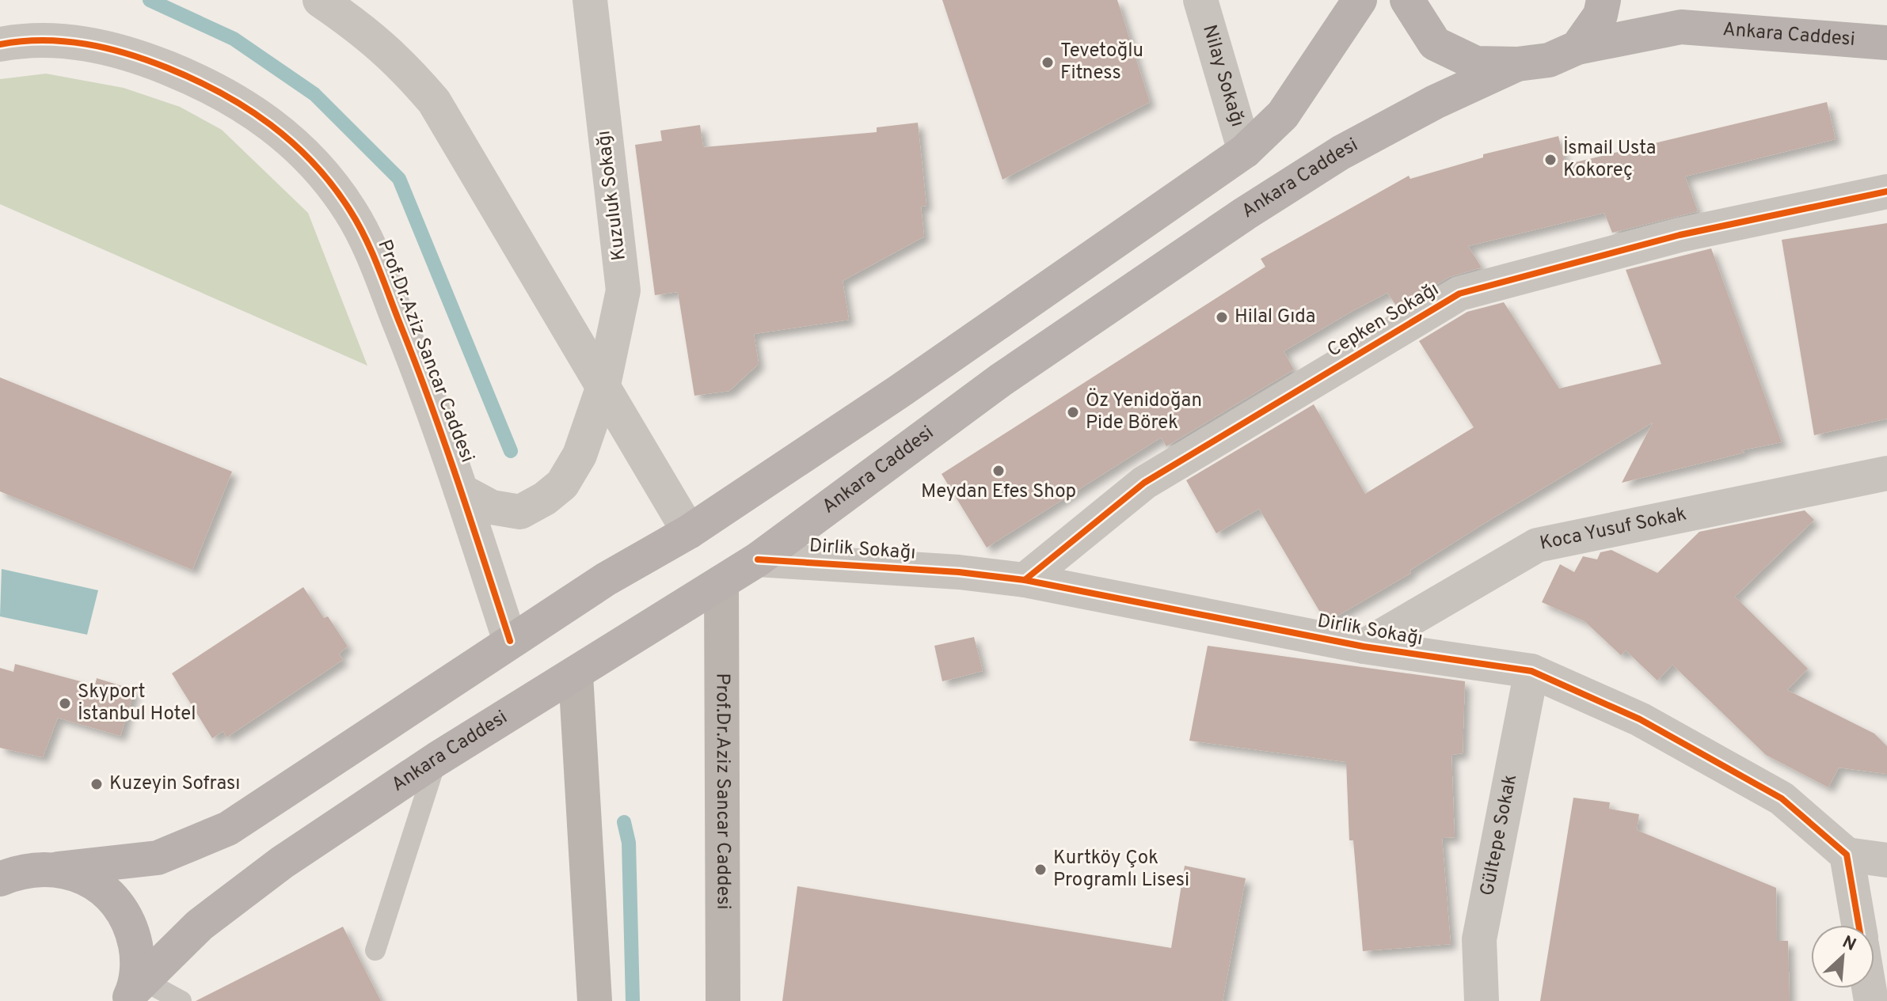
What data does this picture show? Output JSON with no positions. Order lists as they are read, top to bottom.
{
  "streets": {
    "main road": ["Ankara Caddesi"],
    "street": [
      "Nilay Sokağı",
      "Kuzuluk Sokağı",
      "Cepken Sokağı",
      "Prof.Dr.Aziz Sancar Caddesi",
      "Koca Yusuf Sokak",
      "Dirlik Sokağı",
      "Gültepe Sokak"
    ]
  },
  "crossings": [
    ["Ankara Caddesi", "Prof.Dr.Aziz Sancar Caddesi"],
    ["Ankara Caddesi", "Dirlik Sokağı"],
    ["Kuzuluk Sokağı", "Prof.Dr.Aziz Sancar Caddesi"],
    ["Cepken Sokağı", "Dirlik Sokağı"],
    ["Koca Yusuf Sokak", "Dirlik Sokağı"],
    ["Dirlik Sokağı", "Gültepe Sokak"]
  ],
  "places": [
    "Tevetoğlu Fitness",
    "İsmail Usta Kokoreç",
    "Hilal Gıda",
    "Öz Yenidoğan Pide Börek",
    "Meydan Efes Shop",
    "Skyport İstanbul Hotel",
    "Kuzeyin Sofrası",
    "Kurtköy Çok Programlı Lisesi"
  ],
  "north": "top right"
}
